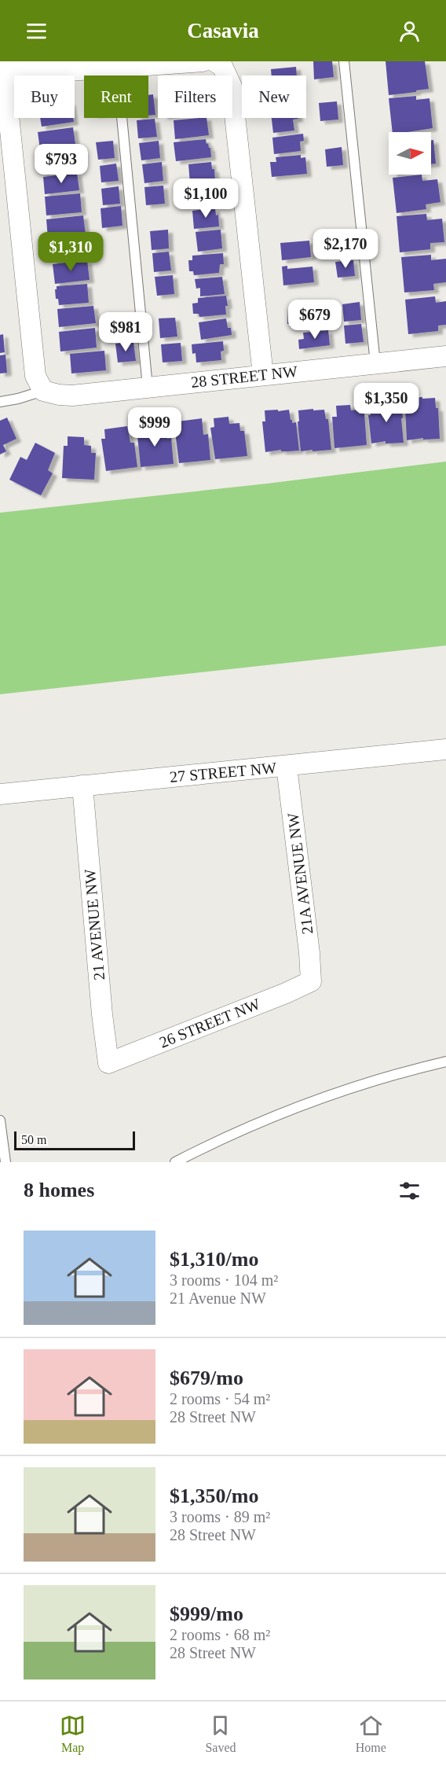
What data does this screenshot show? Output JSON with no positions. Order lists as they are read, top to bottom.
{
  "streets": {
    "street": [
      "28 STREET NW",
      "27 STREET NW",
      "21A AVENUE NW",
      "21 AVENUE NW",
      "26 STREET NW"
    ]
  },
  "crossings": [
    ["27 STREET NW", "21A AVENUE NW"],
    ["27 STREET NW", "21 AVENUE NW"],
    ["21A AVENUE NW", "26 STREET NW"],
    ["21 AVENUE NW", "26 STREET NW"]
  ],
  "scale_bar": "50 m",
  "north": "right",
  "page": {
    "header": "Casavia",
    "chip": [
      "Buy",
      "Rent",
      "Filters",
      "New"
    ],
    "price": [
      "$793",
      "$1,100",
      "$2,170",
      "$1,310",
      "$679",
      "$981",
      "$1,350",
      "$999"
    ],
    "scale": "50 m",
    "heading": "8 homes",
    "list": [
      {
        "name": "$1,310/mo",
        "note": "3 rooms · 104 m² · 21 Avenue NW"
      },
      {
        "name": "$679/mo",
        "note": "2 rooms · 54 m² · 28 Street NW"
      },
      {
        "name": "$1,350/mo",
        "note": "3 rooms · 89 m² · 28 Street NW"
      },
      {
        "name": "$999/mo",
        "note": "2 rooms · 68 m² · 28 Street NW"
      }
    ],
    "tabs": ["Map", "Saved", "Home"]
  }
}
